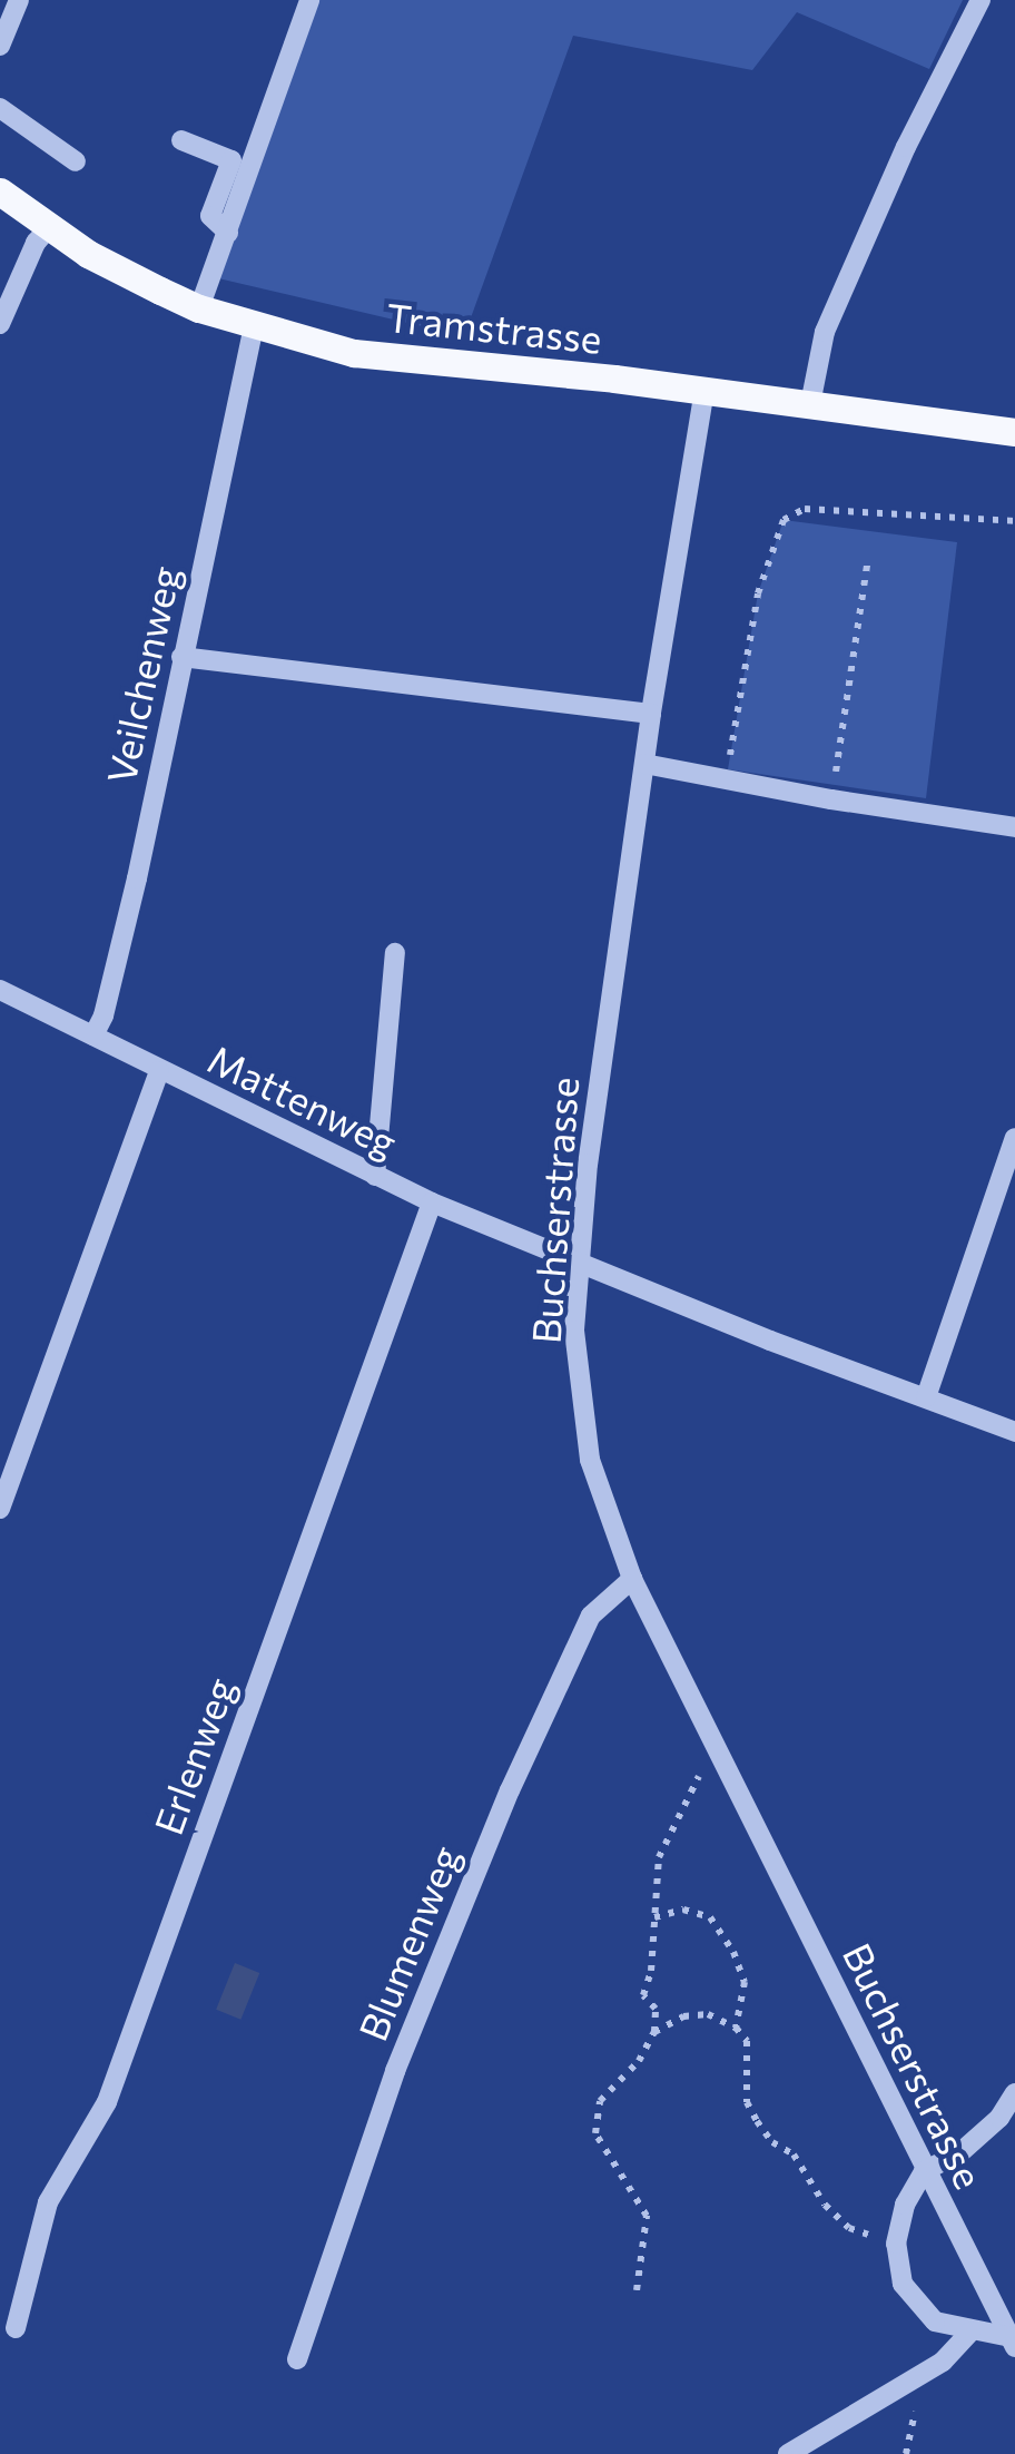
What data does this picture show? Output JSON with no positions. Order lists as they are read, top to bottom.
{
  "streets": {
    "main road": ["Tramstrasse"],
    "street": [
      "Veilchenweg",
      "Mattenweg",
      "Buchserstrasse",
      "Erlenweg",
      "Blumenweg"
    ]
  },
  "crossings": [
    ["Tramstrasse", "Veilchenweg"],
    ["Tramstrasse", "Buchserstrasse"],
    ["Veilchenweg", "Mattenweg"],
    ["Mattenweg", "Buchserstrasse"],
    ["Mattenweg", "Erlenweg"],
    ["Buchserstrasse", "Blumenweg"]
  ]
}
